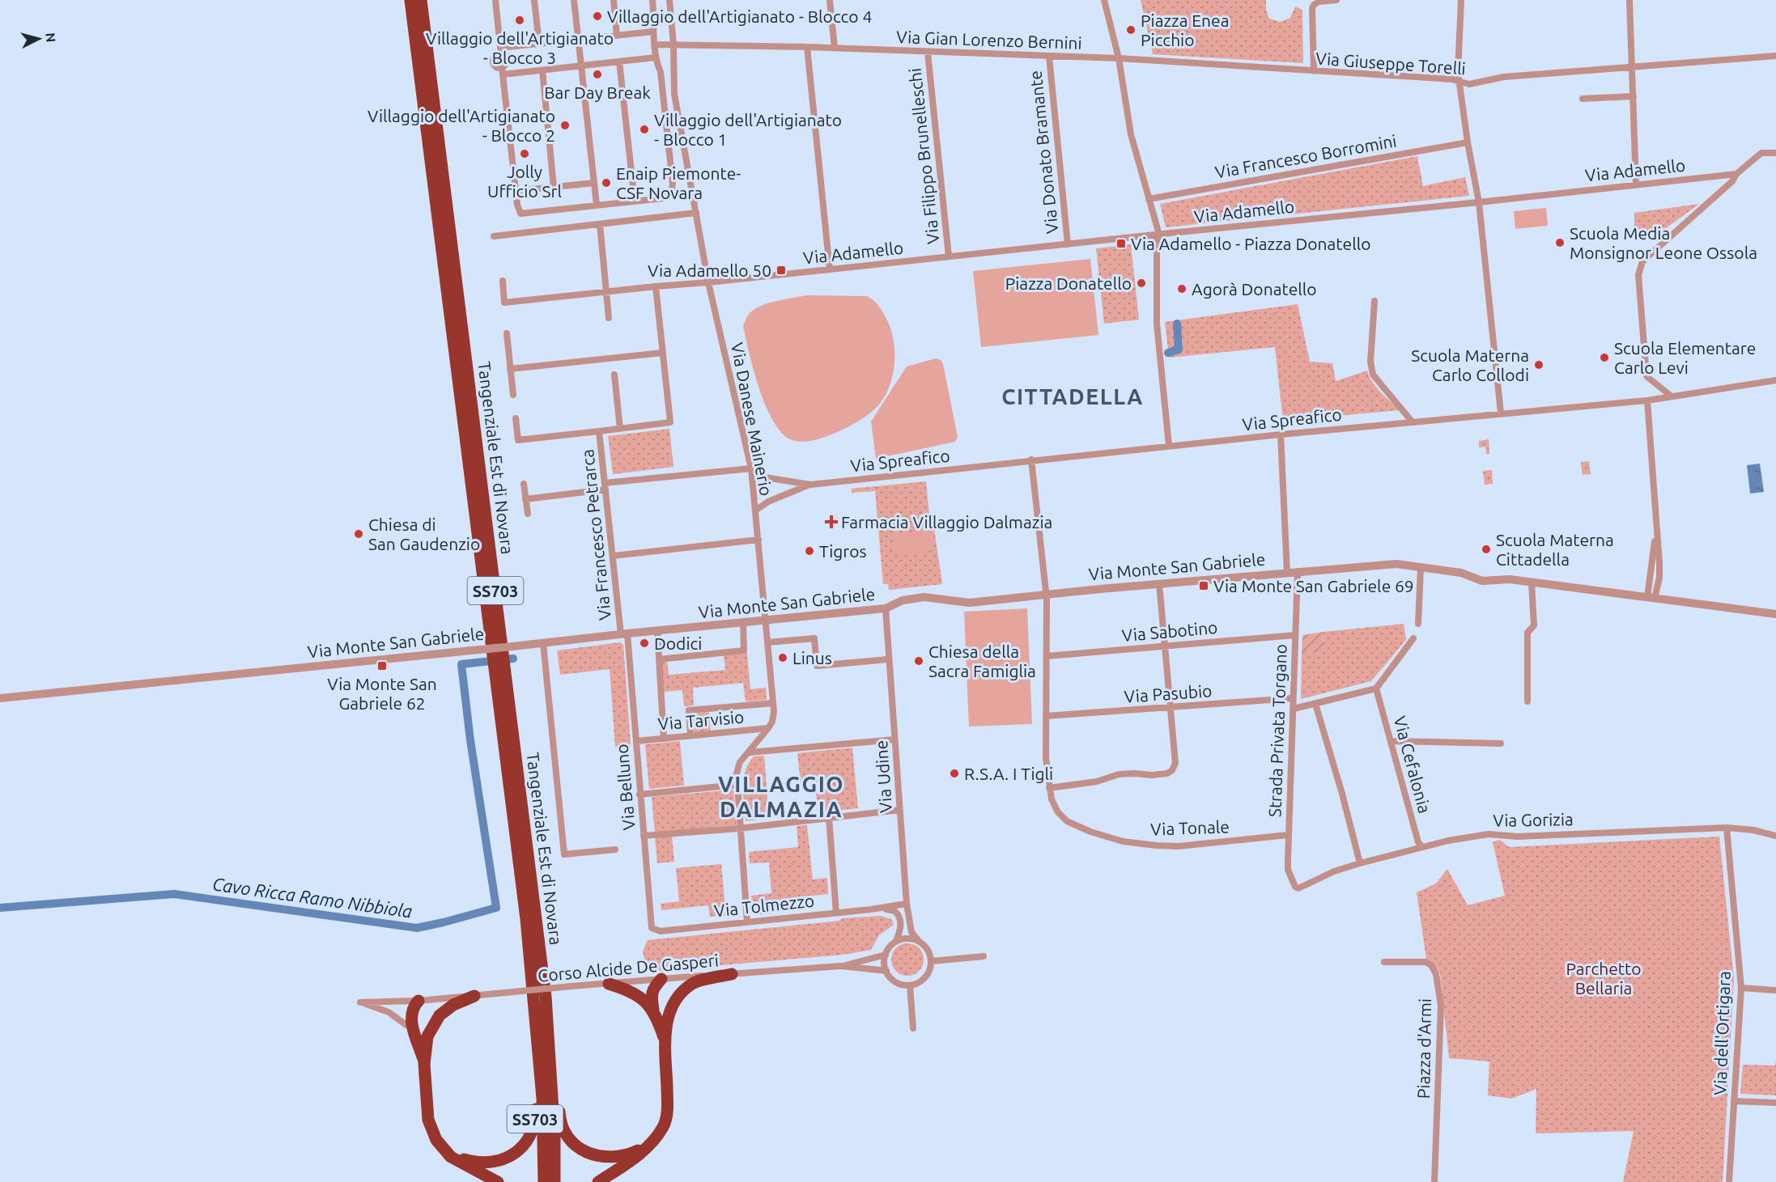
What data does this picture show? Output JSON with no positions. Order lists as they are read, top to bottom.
{
  "streets": {
    "highway": ["Tangenziale Est di Novara", "SS703"],
    "street": [
      "Via Gian Lorenzo Bernini",
      "Via Giuseppe Torelli",
      "Via Donato Bramante",
      "Via Filippo Brunelleschi",
      "Via Francesco Borromini",
      "Via Adamello",
      "Via Danese Mainerio",
      "Via Spreafico",
      "Via Francesco Petrarca",
      "Via Monte San Gabriele",
      "Via Sabotino",
      "Via Pasubio",
      "Via Tarvisio",
      "Strada Privata Torgano",
      "Via Cefalonia",
      "Via Udine",
      "Via Belluno",
      "Via Gorizia",
      "Via Tonale",
      "Via Tolmezzo",
      "Corso Alcide De Gasperi",
      "Via dell'Ortigara",
      "Piazza d'Armi"
    ]
  },
  "crossings": [
    ["Via Gian Lorenzo Bernini", "Via Giuseppe Torelli"],
    ["Via Gian Lorenzo Bernini", "Via Donato Bramante"],
    ["Via Gian Lorenzo Bernini", "Via Filippo Brunelleschi"],
    ["Via Gian Lorenzo Bernini", "Via Danese Mainerio"],
    ["Via Donato Bramante", "Via Adamello"],
    ["Via Filippo Brunelleschi", "Via Adamello"],
    ["Via Adamello", "Via Danese Mainerio"],
    ["Via Danese Mainerio", "Via Spreafico"],
    ["Via Danese Mainerio", "Via Monte San Gabriele"],
    ["Via Danese Mainerio", "Via Tarvisio"],
    ["Via Spreafico", "Via Tonale"],
    ["Tangenziale Est di Novara", "SS703"],
    ["Via Francesco Petrarca", "Via Monte San Gabriele"],
    ["Via Francesco Petrarca", "Via Belluno"],
    ["Via Monte San Gabriele", "Strada Privata Torgano"],
    ["Via Monte San Gabriele", "Via Udine"],
    ["Via Monte San Gabriele", "Via Belluno"],
    ["Via Monte San Gabriele", "Via Tonale"],
    ["SS703", "Corso Alcide De Gasperi"],
    ["Via Sabotino", "Strada Privata Torgano"],
    ["Via Sabotino", "Via Tonale"],
    ["Via Pasubio", "Strada Privata Torgano"],
    ["Via Pasubio", "Via Tonale"],
    ["Via Tarvisio", "Via Belluno"],
    ["Strada Privata Torgano", "Via Gorizia"],
    ["Strada Privata Torgano", "Via Tonale"],
    ["Via Cefalonia", "Via Gorizia"],
    ["Via Udine", "Via Tolmezzo"],
    ["Via Udine", "Corso Alcide De Gasperi"],
    ["Via Belluno", "Via Tolmezzo"],
    ["Via Gorizia", "Via dell'Ortigara"],
    ["Via Tolmezzo", "Corso Alcide De Gasperi"]
  ],
  "districts": ["CITTADELLA", "VILLAGGIO DALMAZIA"],
  "water": ["Cavo Ricca Ramo Nibbiola"],
  "parks": ["Parchetto Bellaria"],
  "places": {
    "other": [
      "Villaggio dell'Artigianato - Blocco 4",
      "Villaggio dell'Artigianato - Blocco 3",
      "Piazza Enea Picchio",
      "Bar Day Break",
      "Villaggio dell'Artigianato - Blocco 2",
      "Villaggio dell'Artigianato - Blocco 1",
      "Jolly Ufficio Srl",
      "Enaip Piemonte- CSF Novara",
      "Scuola Media Monsignor Leone Ossola",
      "Piazza Donatello",
      "Agorà Donatello",
      "Scuola Elementare Carlo Levi",
      "Scuola Materna Carlo Collodi",
      "Chiesa di San Gaudenzio",
      "Scuola Materna Cittadella",
      "Tigros",
      "Dodici",
      "Linus",
      "Chiesa della Sacra Famiglia",
      "R.S.A. I Tigli"
    ],
    "transit": [
      "Via Adamello - Piazza Donatello",
      "Via Adamello 50",
      "Via Monte San Gabriele 69",
      "Via Monte San Gabriele 62"
    ],
    "health": ["Farmacia Villaggio Dalmazia"]
  },
  "north": "right"
}
